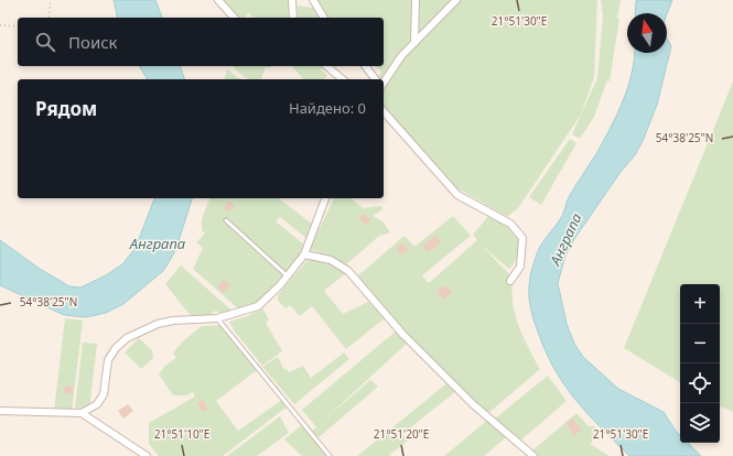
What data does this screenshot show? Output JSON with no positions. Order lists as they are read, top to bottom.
{
  "water": ["Анграпа"],
  "north": "top",
  "page": {
    "search": "Поиск",
    "heading": ["Рядом", "Найдено: 0"],
    "map_buttons": ["+", "−"]
  },
  "coordinates": [
    "21°51'30\"E",
    "54°38'25\"N",
    "21°51'10\"E",
    "21°51'20\"E"
  ]
}
